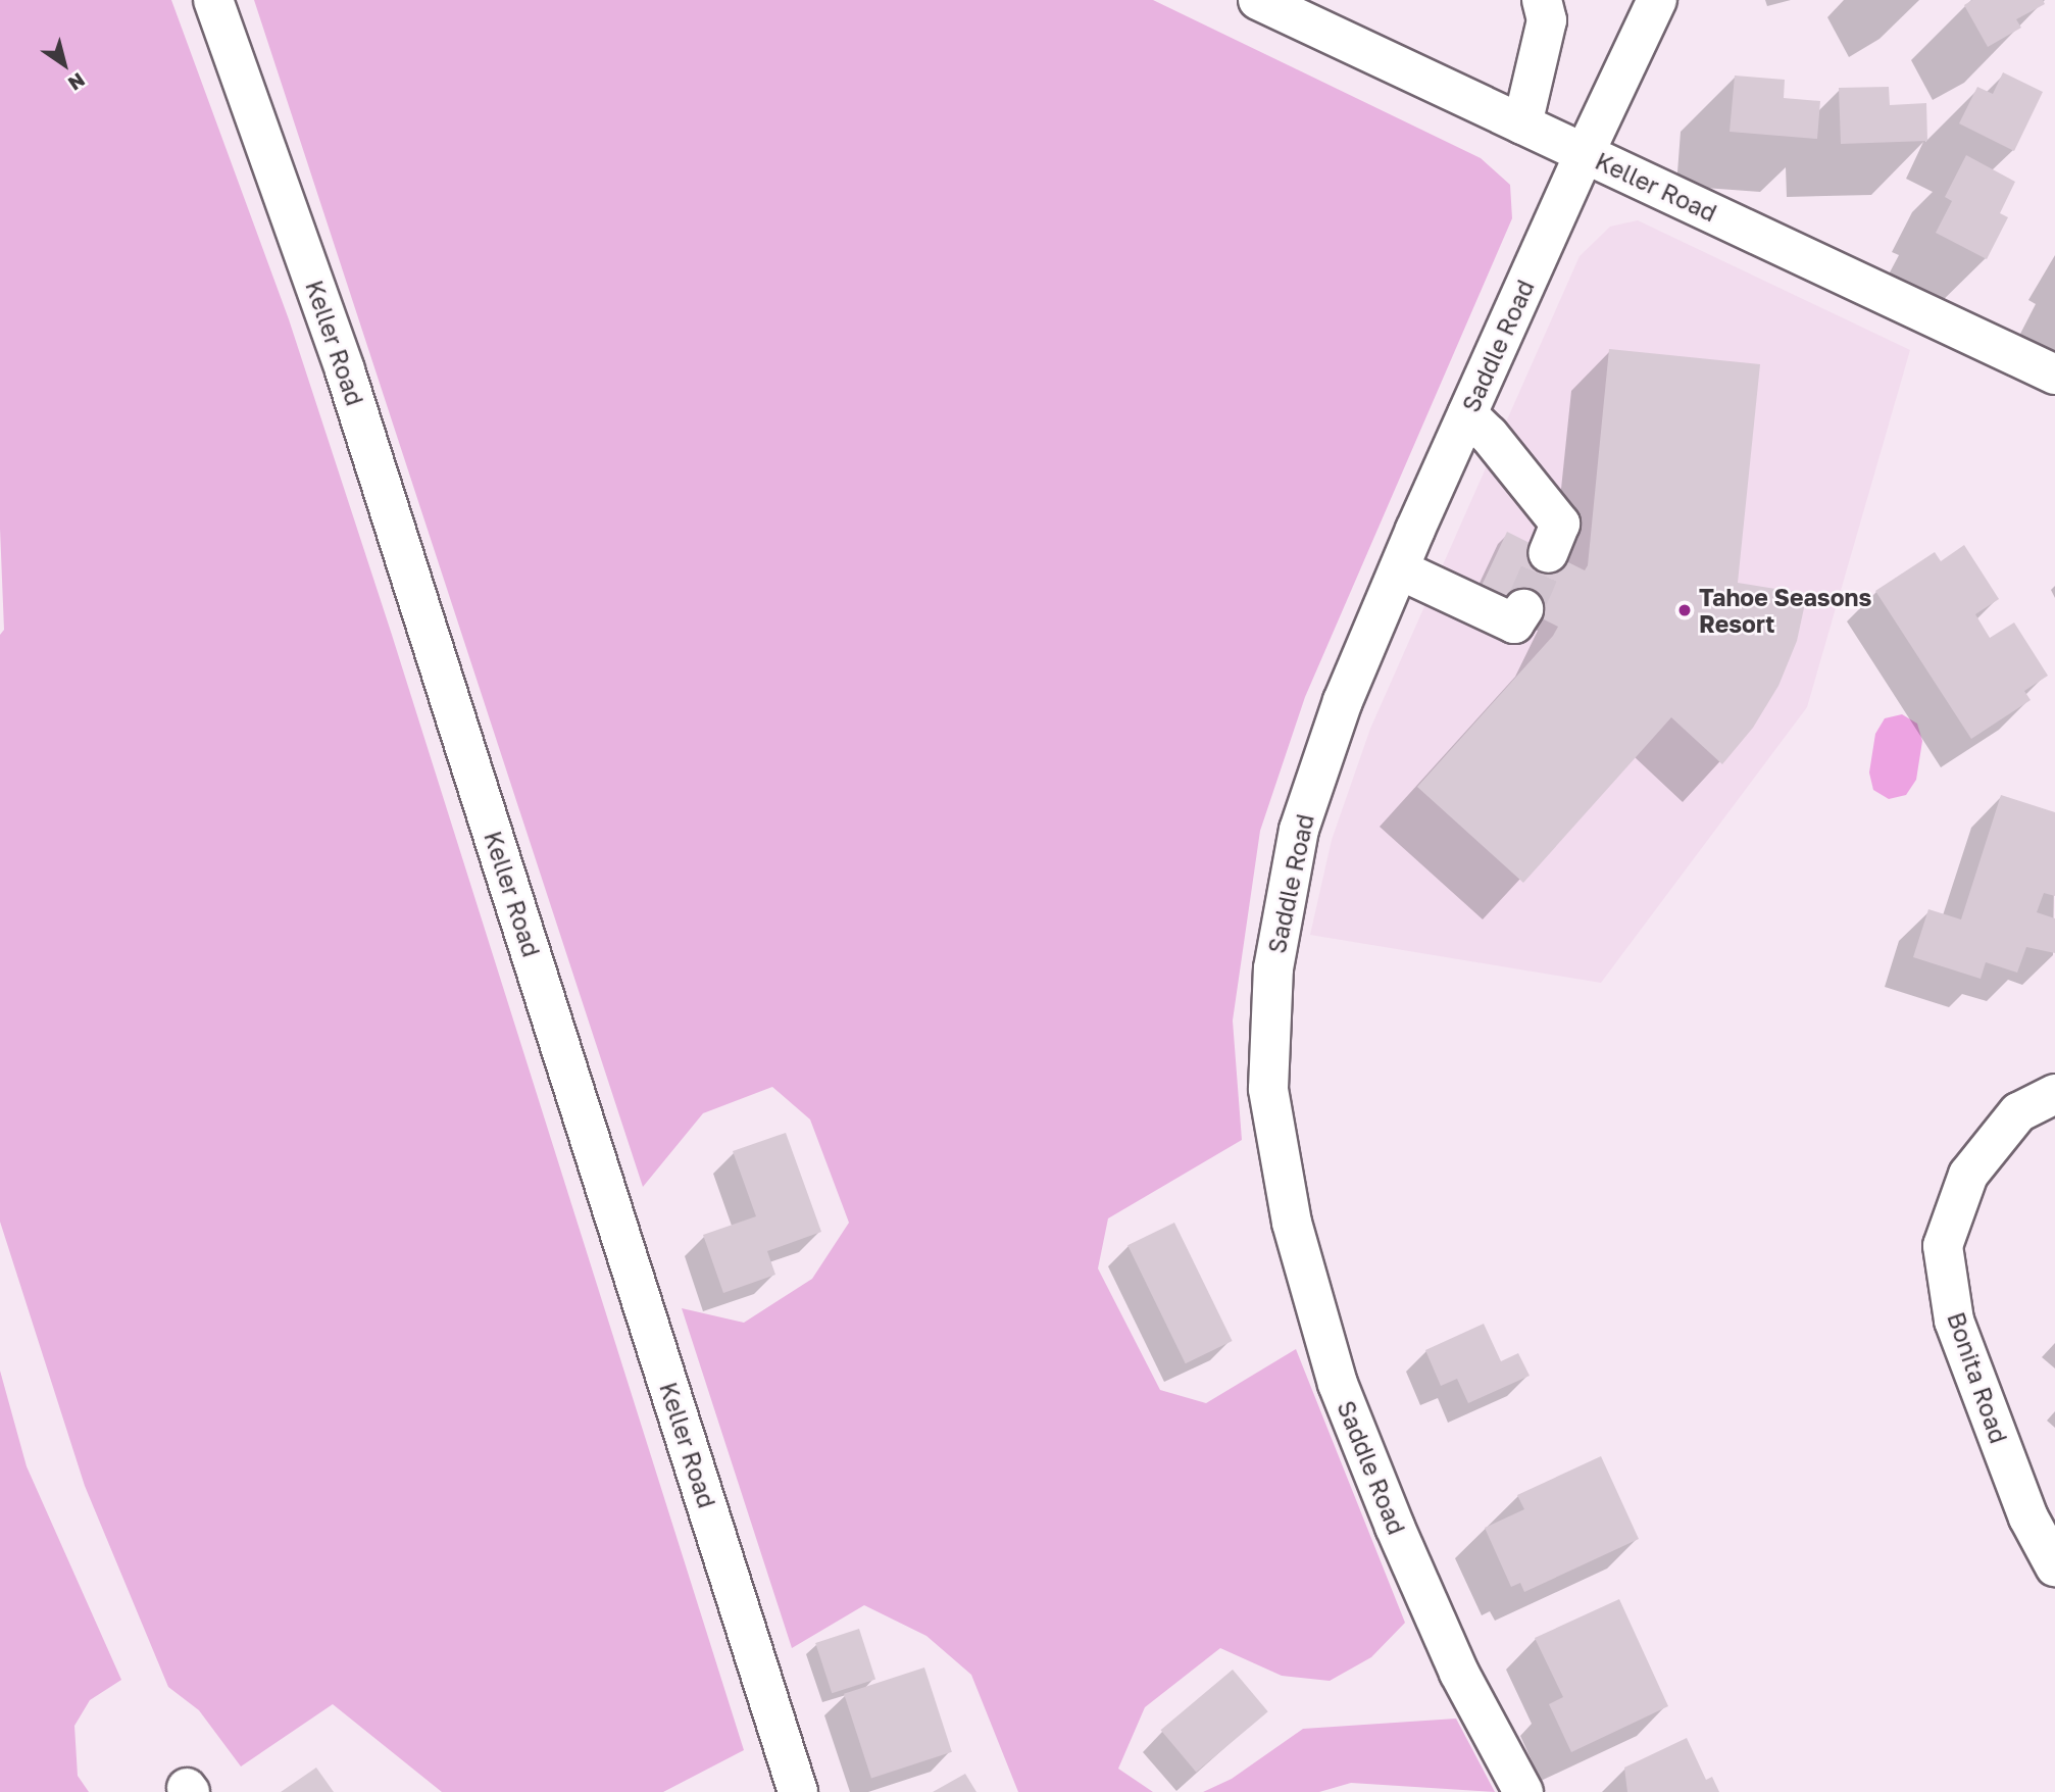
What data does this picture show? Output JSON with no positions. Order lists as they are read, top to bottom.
{
  "streets": {
    "street": ["Keller Road", "Saddle Road", "Bonita Road"]
  },
  "crossings": [
    ["Keller Road", "Saddle Road"]
  ],
  "places": ["Tahoe Seasons Resort"],
  "north": "bottom right"
}
